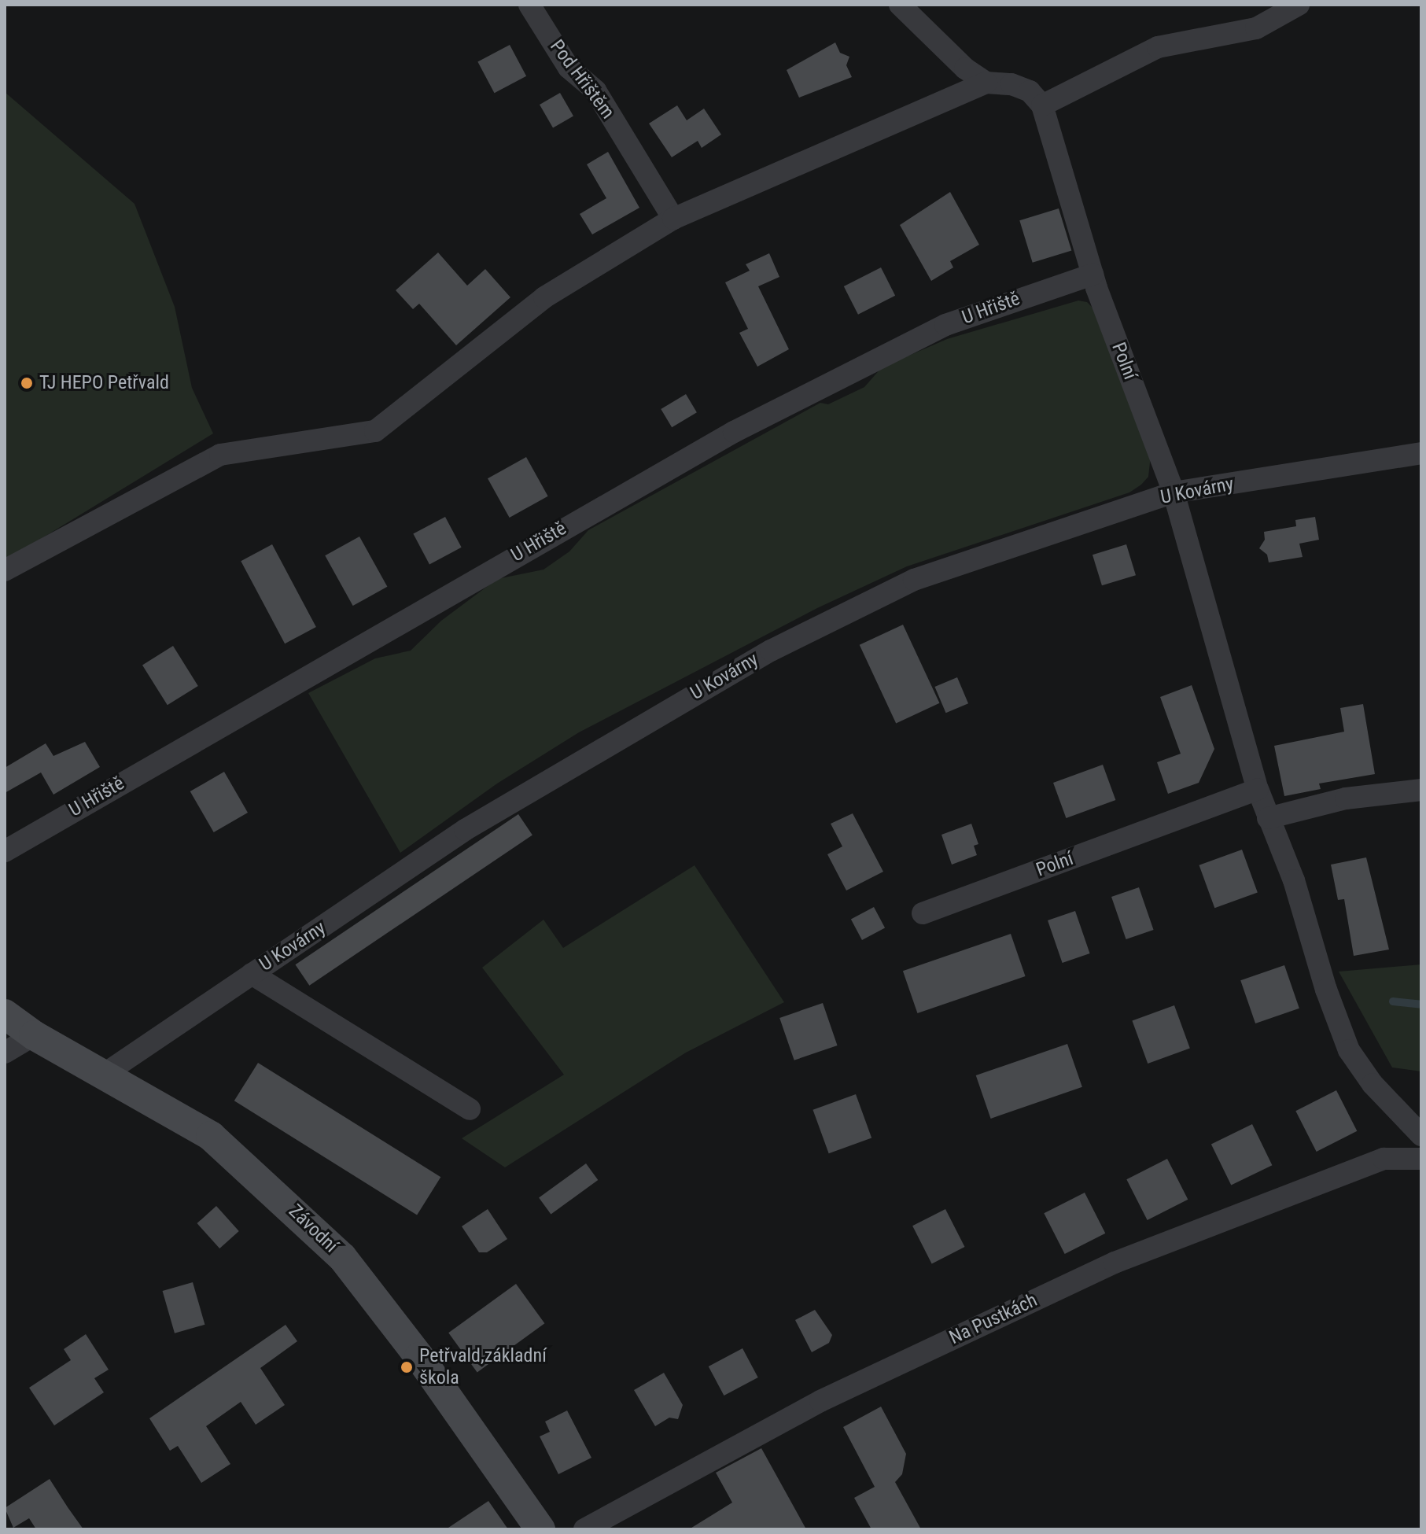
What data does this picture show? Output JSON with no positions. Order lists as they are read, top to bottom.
{
  "streets": {
    "street": [
      "Pod Hřištěm",
      "U Hřiště",
      "Polní",
      "U Kovárny",
      "Závodní",
      "Na Pustkách"
    ]
  },
  "crossings": [
    ["U Hřiště", "Polní"],
    ["Polní", "U Kovárny"],
    ["Polní", "Na Pustkách"],
    ["U Kovárny", "Závodní"]
  ],
  "places": ["TJ HEPO Petřvald", "Petřvald,základní škola"]
}
